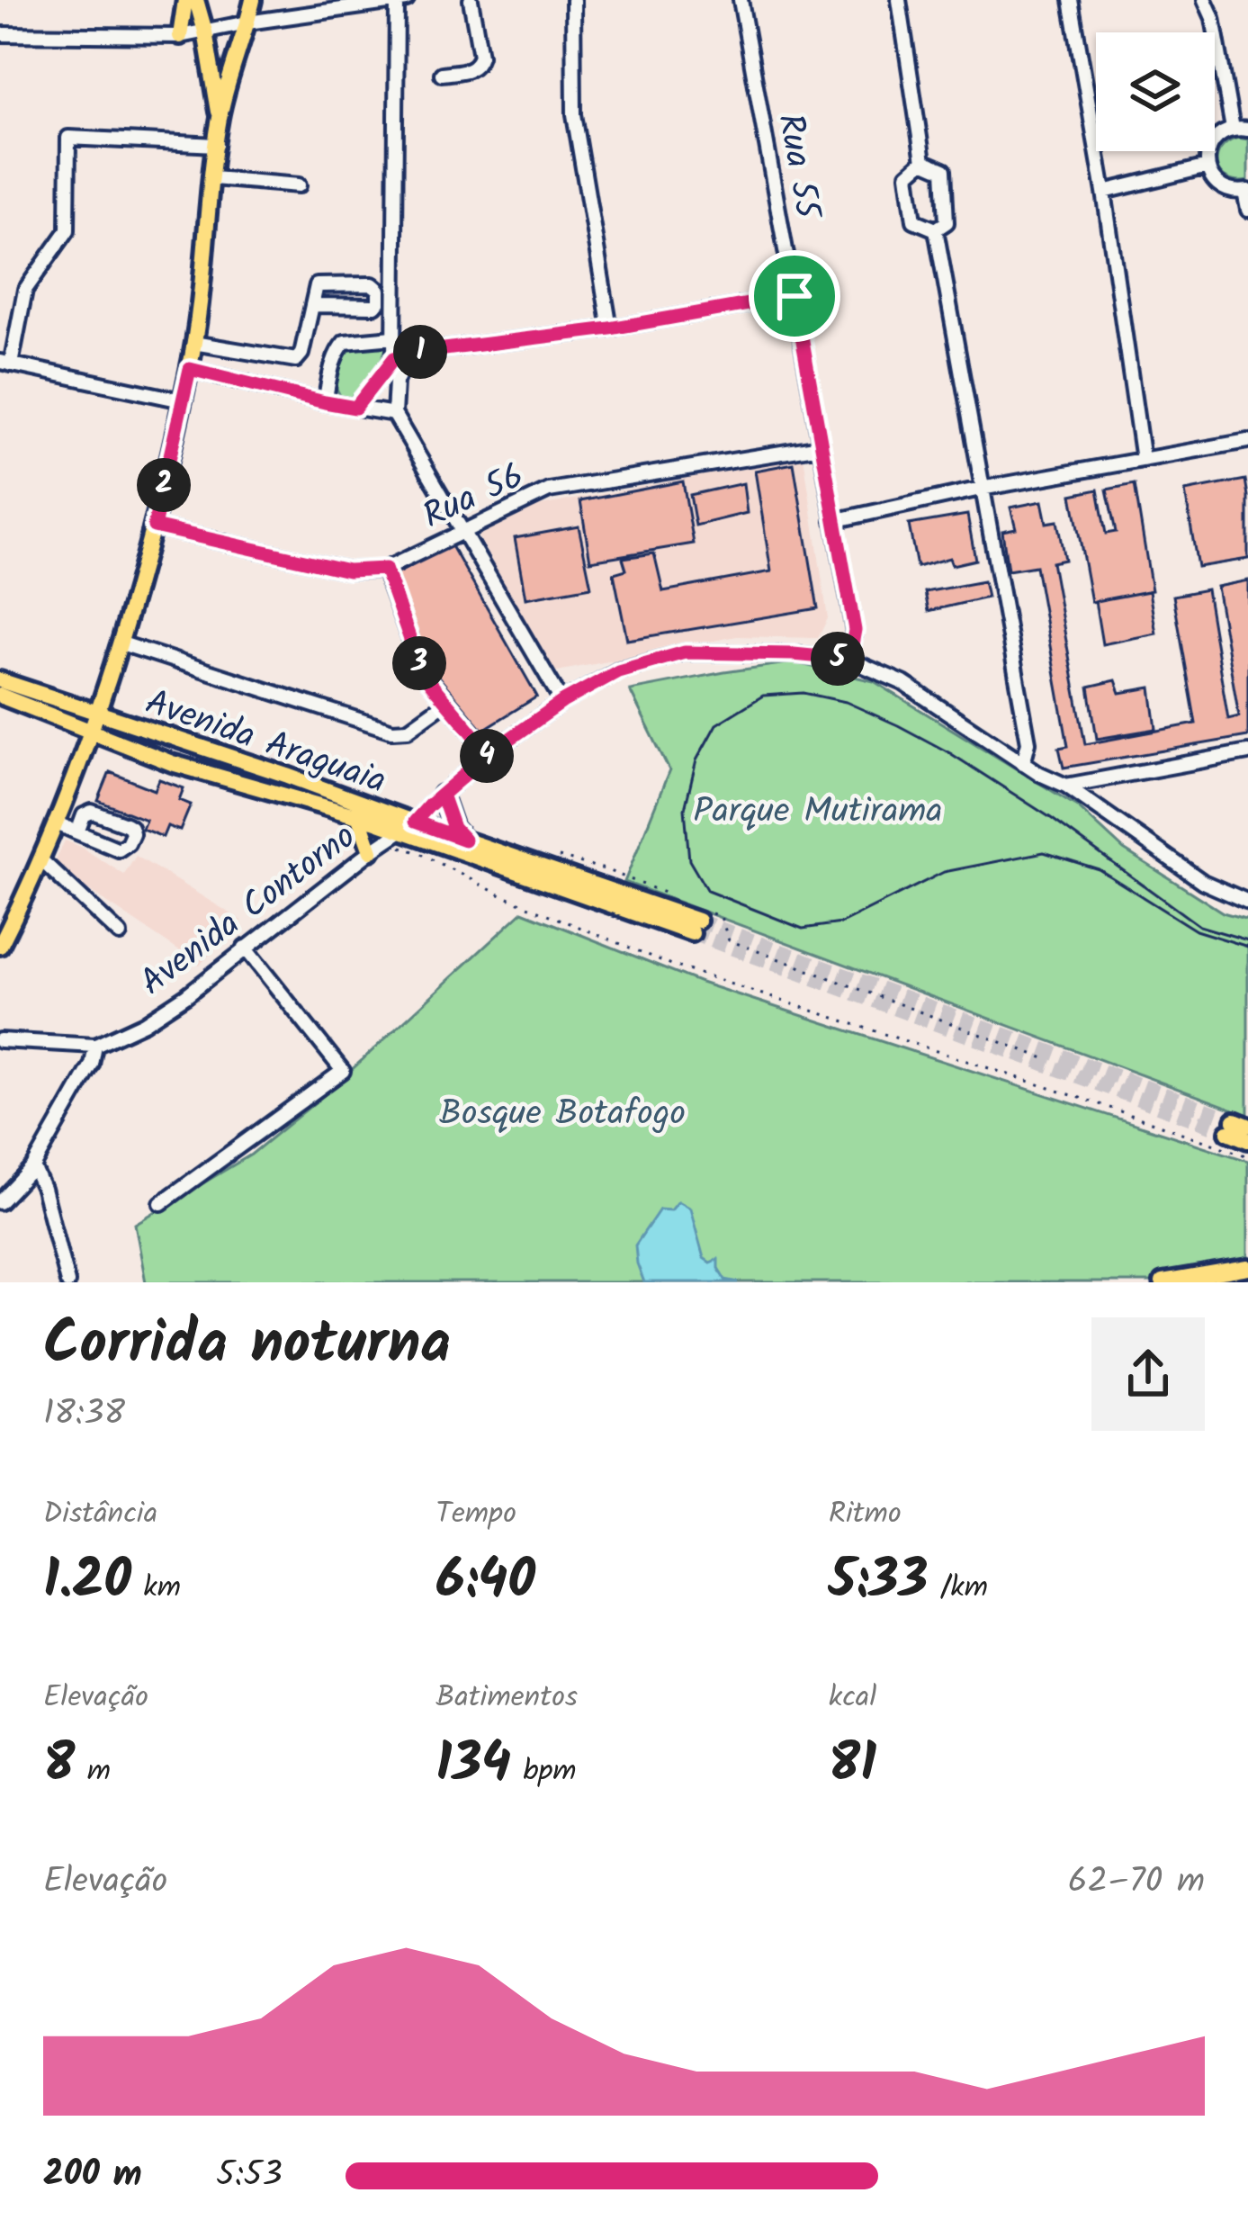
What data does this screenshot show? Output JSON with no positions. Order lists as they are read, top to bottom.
{
  "streets": {
    "main road": ["Avenida Araguaia"],
    "street": ["Rua 55", "Rua 56", "Avenida Contorno"]
  },
  "crossings": [
    ["Rua 55", "Rua 56"],
    ["Rua 55", "Avenida Contorno"],
    ["Avenida Araguaia", "Avenida Contorno"]
  ],
  "parks": ["Parque Mutirama", "Bosque Botafogo"],
  "page": {
    "pins": [
      "1",
      "2",
      "5",
      "3",
      "4"
    ],
    "heading": ["Corrida noturna", "18:38"],
    "stats": [
      ["Distância", "1.20 km"],
      ["Tempo", "6:40"],
      ["Ritmo", "5:33 /km"],
      ["Elevação", "8 m"],
      ["Batimentos", "134 bpm"],
      ["kcal", "81"]
    ],
    "chart": ["Elevação", "62–70 m"],
    "list": [
      {
        "name": "200 m",
        "note": "5:53"
      }
    ]
  }
}
